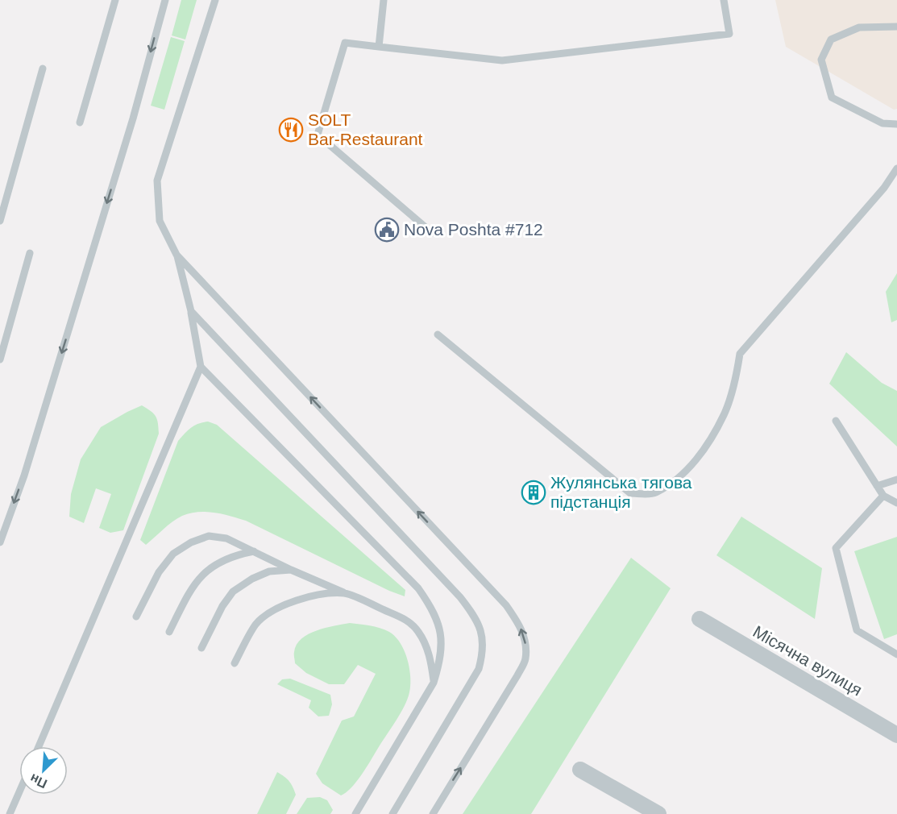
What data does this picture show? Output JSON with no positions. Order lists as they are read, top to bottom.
{
  "streets": {
    "street": ["Місячна вулиця"]
  },
  "places": {
    "restaurant": ["SOLT Bar-Restaurant"],
    "public building": ["Nova Poshta #712"],
    "building": ["Жулянська тягова підстанція"]
  },
  "north": "bottom left"
}
